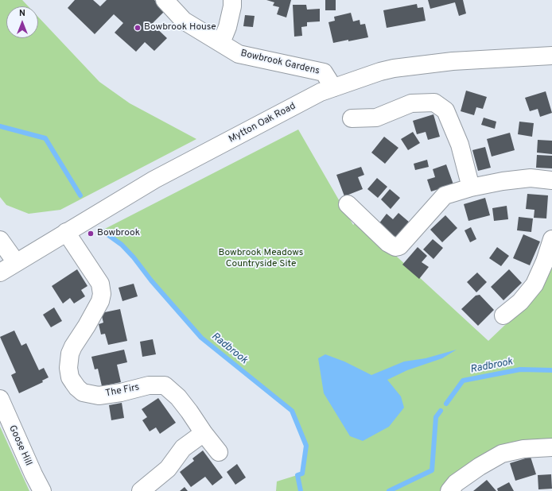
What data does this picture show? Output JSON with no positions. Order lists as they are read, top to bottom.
{
  "streets": {
    "street": [
      "Bowbrook Gardens",
      "Mytton Oak Road",
      "The Firs",
      "Goose Hill"
    ]
  },
  "crossings": [
    ["Bowbrook Gardens", "Mytton Oak Road"],
    ["Mytton Oak Road", "The Firs"]
  ],
  "water": ["Radbrook"],
  "parks": ["Bowbrook Meadows Countryside Site"],
  "places": ["Bowbrook House", "Bowbrook"],
  "north": "top"
}
